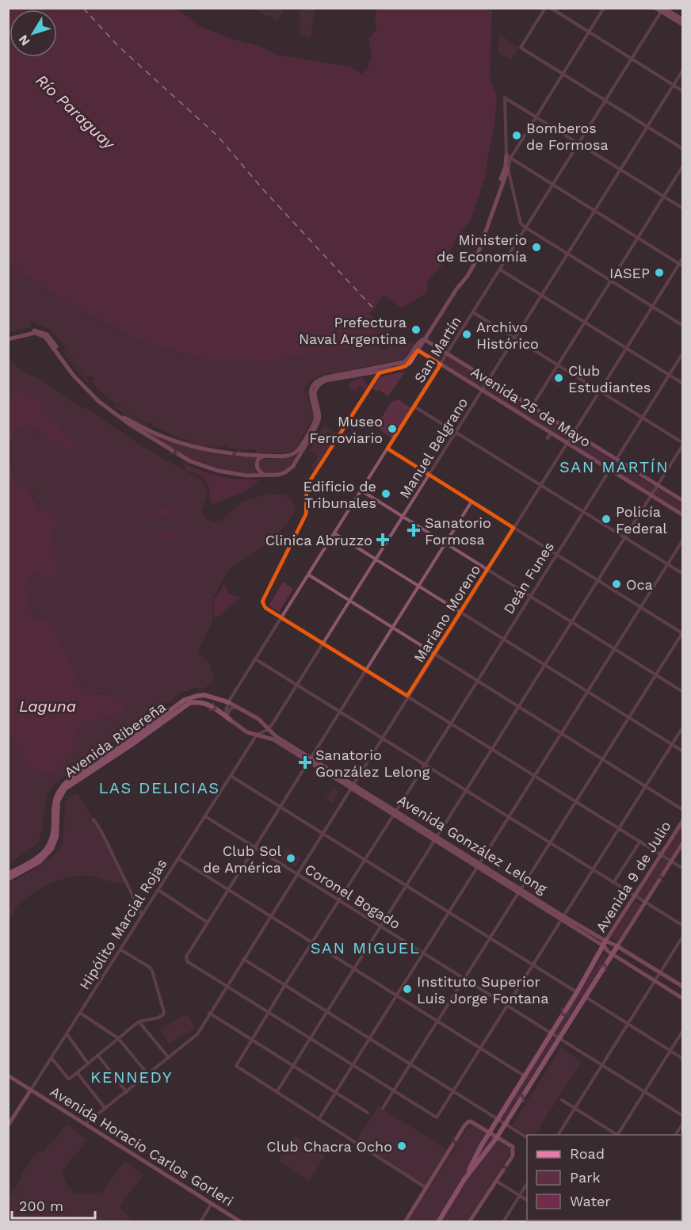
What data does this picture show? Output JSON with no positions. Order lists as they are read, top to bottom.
{
  "streets": {
    "main road": [
      "Avenida 25 de Mayo",
      "Avenida Ribereña",
      "Avenida González Lelong",
      "Avenida 9 de Julio",
      "Hipólito Marcial Rojas",
      "Avenida Horacio Carlos Gorleri"
    ],
    "street": [
      "San Martín",
      "Manuel Belgrano",
      "Deán Funes",
      "Mariano Moreno",
      "Coronel Bogado"
    ]
  },
  "crossings": [
    ["San Martín", "Avenida 25 de Mayo"],
    ["San Martín", "Avenida Ribereña"],
    ["San Martín", "Avenida González Lelong"],
    ["Avenida 25 de Mayo", "Manuel Belgrano"],
    ["Avenida 25 de Mayo", "Deán Funes"],
    ["Avenida 25 de Mayo", "Mariano Moreno"],
    ["Manuel Belgrano", "Avenida González Lelong"],
    ["Manuel Belgrano", "Hipólito Marcial Rojas"],
    ["Deán Funes", "Avenida González Lelong"],
    ["Deán Funes", "Coronel Bogado"],
    ["Mariano Moreno", "Avenida González Lelong"],
    ["Mariano Moreno", "Coronel Bogado"],
    ["Mariano Moreno", "Avenida Horacio Carlos Gorleri"],
    ["Avenida Ribereña", "Avenida González Lelong"],
    ["Avenida González Lelong", "Avenida 9 de Julio"],
    ["Avenida González Lelong", "Hipólito Marcial Rojas"],
    ["Avenida 9 de Julio", "Coronel Bogado"],
    ["Coronel Bogado", "Hipólito Marcial Rojas"],
    ["Hipólito Marcial Rojas", "Avenida Horacio Carlos Gorleri"]
  ],
  "districts": [
    "SAN MARTÍN",
    "LAS DELICIAS",
    "SAN MIGUEL",
    "KENNEDY"
  ],
  "water": ["Río Paraguay", "Laguna"],
  "places": {
    "other": [
      "Bomberos de Formosa",
      "Ministerio de Economía",
      "IASEP",
      "Prefectura Naval Argentina",
      "Archivo Histórico",
      "Club Estudiantes",
      "Museo Ferroviario",
      "Edificio de Tribunales",
      "Policía Federal",
      "Oca",
      "Club Sol de América",
      "Instituto Superior Luis Jorge Fontana",
      "Club Chacra Ocho"
    ],
    "health": ["Sanatorio Formosa", "Clinica Abruzzo", "Sanatorio González Lelong"]
  },
  "legend": ["Road", "Park", "Water"],
  "scale_bar": "200 m",
  "north": "bottom left"
}
